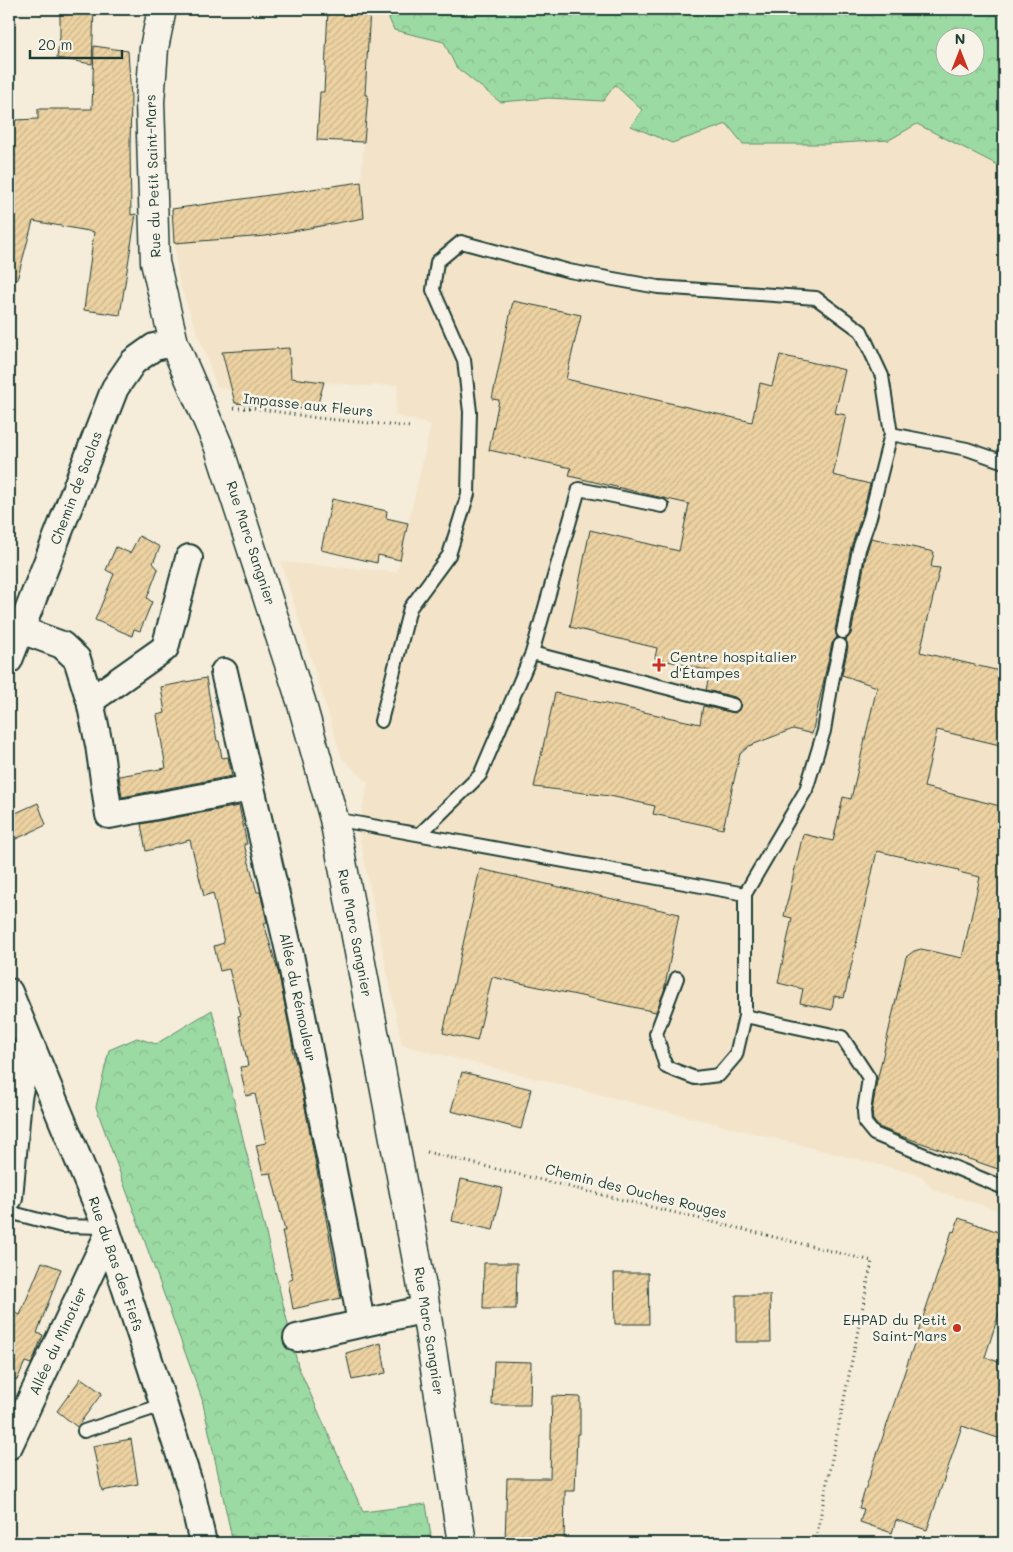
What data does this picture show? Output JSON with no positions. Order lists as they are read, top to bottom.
{
  "streets": {
    "street": [
      "Rue du Petit Saint-Mars",
      "Chemin de Saclas",
      "Rue Marc Sangnier",
      "Allée du Rémouleur",
      "Rue du Bas des Fiefs",
      "Allée du Minotier"
    ],
    "path": ["Impasse aux Fleurs", "Chemin des Ouches Rouges"]
  },
  "crossings": [
    ["Rue du Petit Saint-Mars", "Chemin de Saclas"],
    ["Rue du Petit Saint-Mars", "Rue Marc Sangnier"],
    ["Impasse aux Fleurs", "Rue Marc Sangnier"],
    ["Chemin de Saclas", "Rue Marc Sangnier"],
    ["Rue Marc Sangnier", "Chemin des Ouches Rouges"],
    ["Rue du Bas des Fiefs", "Allée du Minotier"]
  ],
  "places": {
    "health": ["Centre hospitalier d'Étampes"],
    "other": ["EHPAD du Petit Saint-Mars"]
  },
  "scale_bar": "20 m",
  "north": "top"
}
